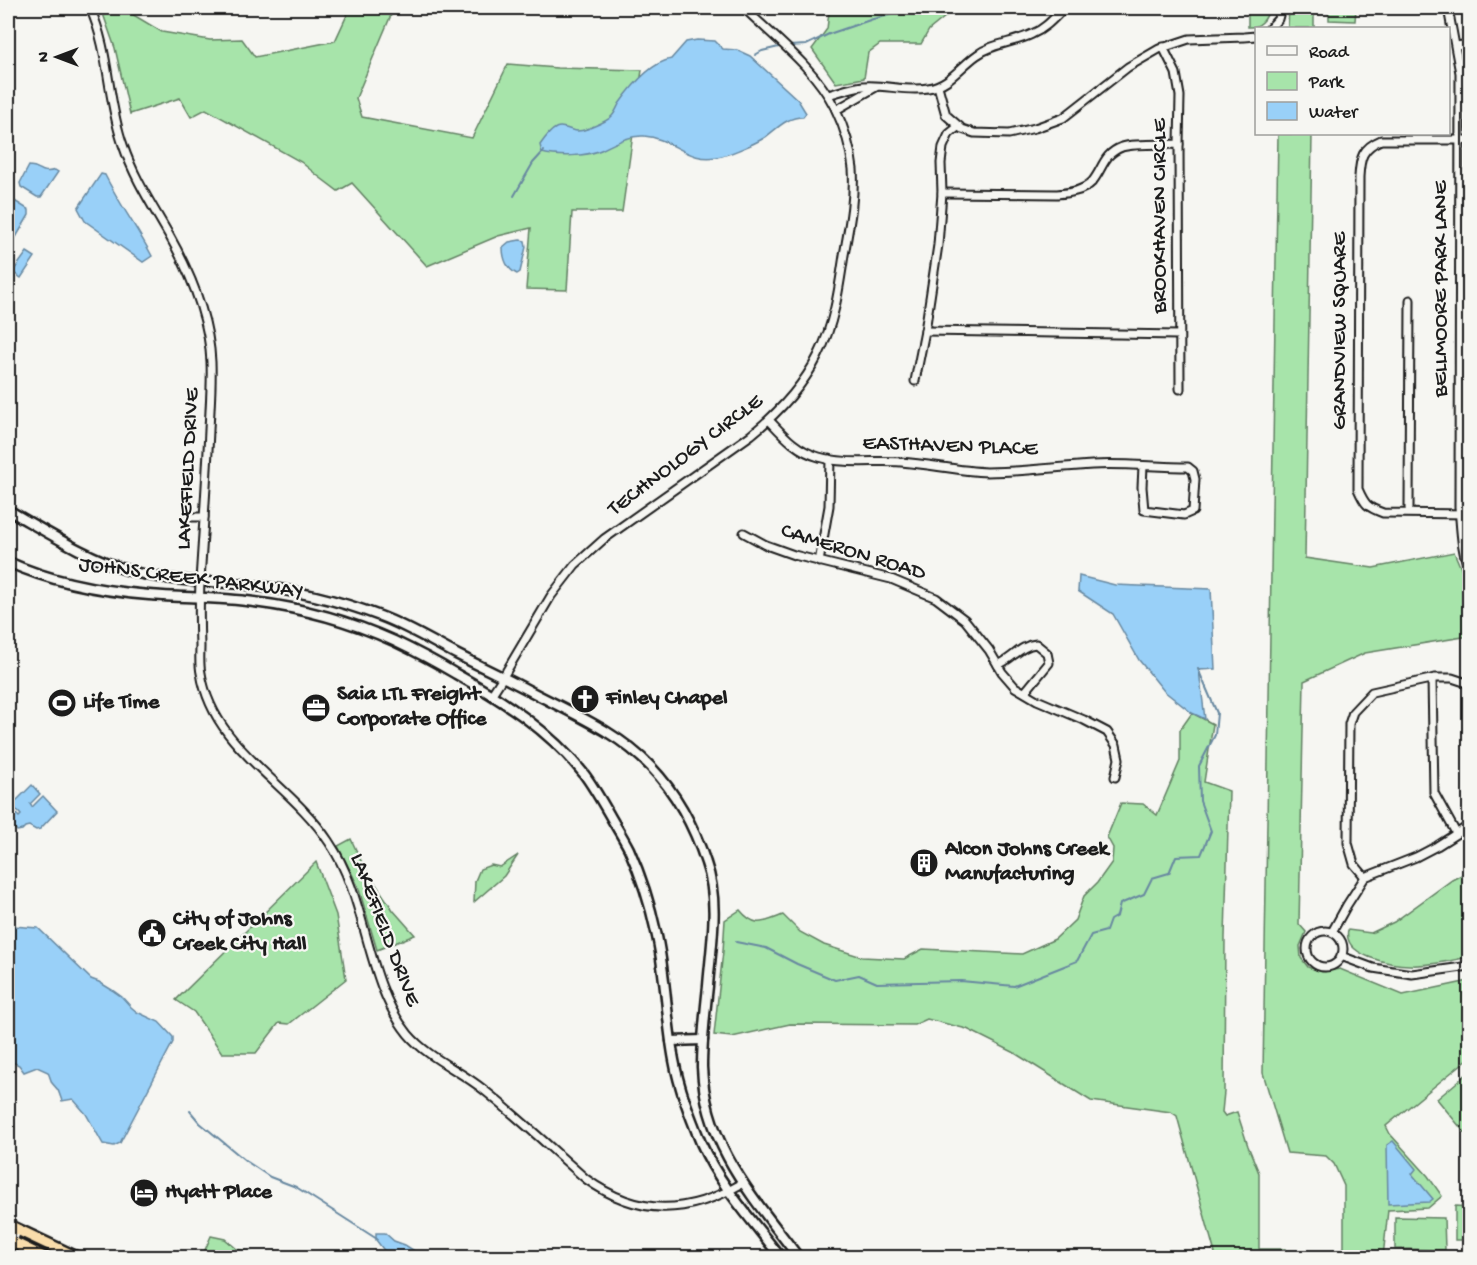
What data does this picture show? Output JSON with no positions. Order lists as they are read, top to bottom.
{
  "streets": {
    "street": [
      "BROOKHAVEN CIRCLE",
      "BELLMOORE PARK LANE",
      "GRANDVIEW SQUARE",
      "EASTHAVEN PLACE",
      "TECHNOLOGY CIRCLE",
      "LAKEFIELD DRIVE",
      "CAMERON ROAD",
      "JOHNS CREEK PARKWAY"
    ]
  },
  "crossings": [
    ["BELLMOORE PARK LANE", "GRANDVIEW SQUARE"],
    ["EASTHAVEN PLACE", "TECHNOLOGY CIRCLE"],
    ["TECHNOLOGY CIRCLE", "JOHNS CREEK PARKWAY"],
    ["LAKEFIELD DRIVE", "JOHNS CREEK PARKWAY"]
  ],
  "places": {
    "church": ["Finley Chapel"],
    "sports": ["Life Time"],
    "office": ["Saia LTL Freight Corporate Office"],
    "building": ["Alcon Johns Creek Manufacturing"],
    "public building": ["City of Johns Creek City Hall"],
    "hotel": ["Hyatt Place"]
  },
  "legend": ["Road", "Park", "Water"],
  "north": "left"
}
